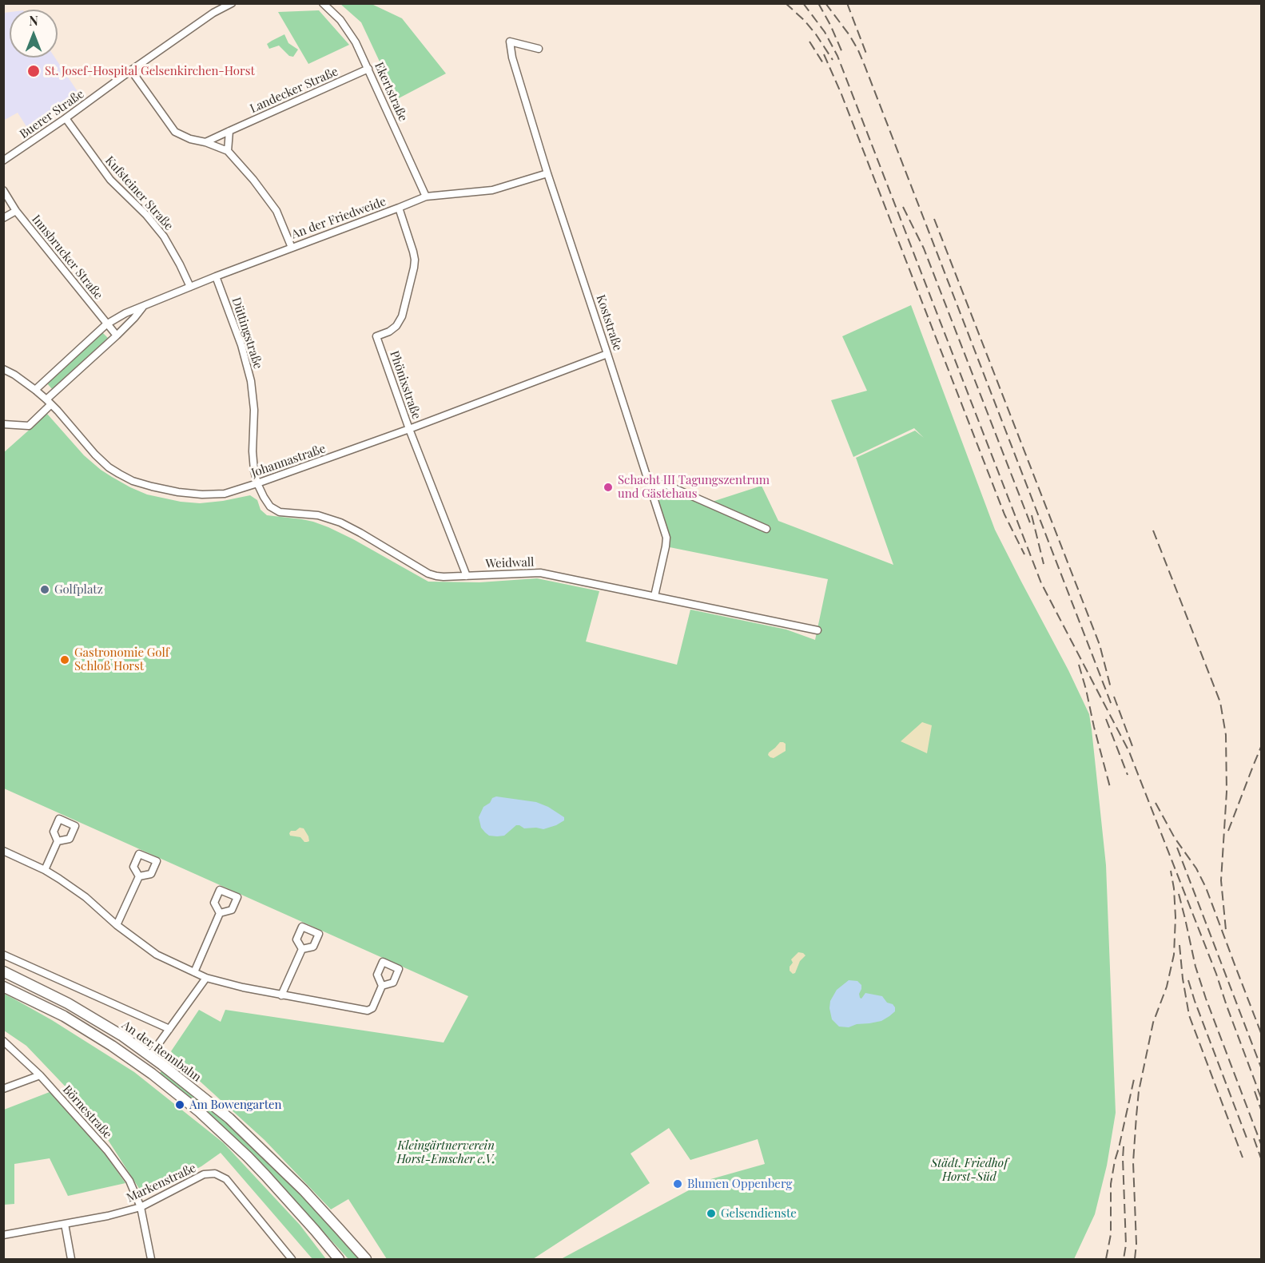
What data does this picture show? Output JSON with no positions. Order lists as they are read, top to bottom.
{
  "streets": {
    "main road": ["An der Rennbahn"],
    "street": [
      "Landecker Straße",
      "Ekertstraße",
      "Buerer Straße",
      "Kufsteiner Straße",
      "An der Friedweide",
      "Innsbrucker Straße",
      "Koststraße",
      "Düttingstraße",
      "Phönixstraße",
      "Johannastraße",
      "Weidwall",
      "Börnestraße",
      "Markenstraße"
    ]
  },
  "crossings": [
    ["Landecker Straße", "Ekertstraße"],
    ["Ekertstraße", "An der Friedweide"],
    ["Buerer Straße", "Kufsteiner Straße"],
    ["Kufsteiner Straße", "An der Friedweide"],
    ["An der Friedweide", "Innsbrucker Straße"],
    ["An der Friedweide", "Koststraße"],
    ["An der Friedweide", "Düttingstraße"],
    ["An der Friedweide", "Phönixstraße"],
    ["An der Friedweide", "Johannastraße"],
    ["Koststraße", "Johannastraße"],
    ["Koststraße", "Weidwall"],
    ["Düttingstraße", "Johannastraße"],
    ["Düttingstraße", "Weidwall"],
    ["Phönixstraße", "Johannastraße"],
    ["Phönixstraße", "Weidwall"],
    ["Johannastraße", "Weidwall"],
    ["Börnestraße", "Markenstraße"]
  ],
  "parks": ["Kleingärtnerverein Horst-Emscher e.V.", "Städt. Friedhof Horst-Süd"],
  "places": [
    "St. Josef-Hospital Gelsenkirchen-Horst",
    "Schacht III Tagungszentrum und Gästehaus",
    "Golfplatz",
    "Gastronomie Golf Schloß Horst",
    "Am Bowengarten",
    "Blumen Oppenberg",
    "Gelsendienste"
  ],
  "north": "top"
}
